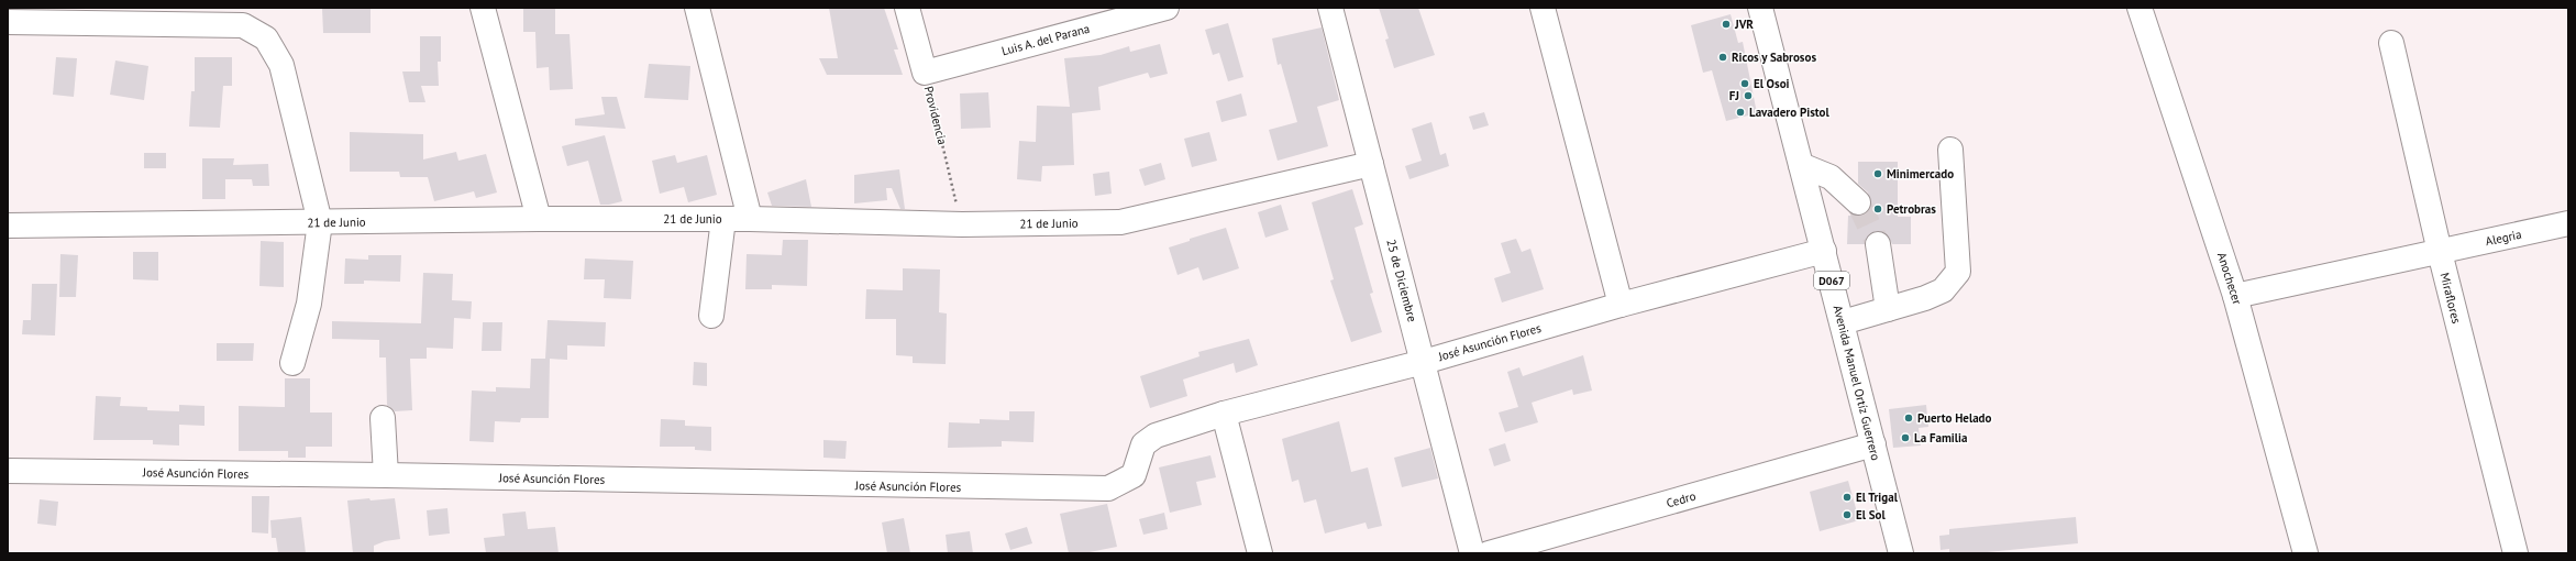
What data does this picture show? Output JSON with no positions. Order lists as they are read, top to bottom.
{
  "streets": {
    "street": [
      "Luis A. del Parana",
      "Providencia",
      "21 de Junio",
      "Alegria",
      "Anochecer",
      "25 de Diciembre",
      "D067",
      "Miraflores",
      "José Asunción Flores",
      "Avenida Manuel Ortíz Guerrero",
      "Cedro"
    ]
  },
  "crossings": [
    ["Luis A. del Parana", "Providencia"],
    ["Providencia", "21 de Junio"],
    ["21 de Junio", "25 de Diciembre"],
    ["Alegria", "Anochecer"],
    ["Alegria", "Miraflores"],
    ["25 de Diciembre", "José Asunción Flores"],
    ["José Asunción Flores", "Avenida Manuel Ortíz Guerrero"],
    ["Avenida Manuel Ortíz Guerrero", "Cedro"]
  ],
  "places": [
    "JVR",
    "Ricos y Sabrosos",
    "El Osoi",
    "FJ",
    "Lavadero Pistol",
    "Minimercado",
    "Petrobras",
    "Puerto Helado",
    "La Familia",
    "El Trigal",
    "El Sol"
  ]
}
